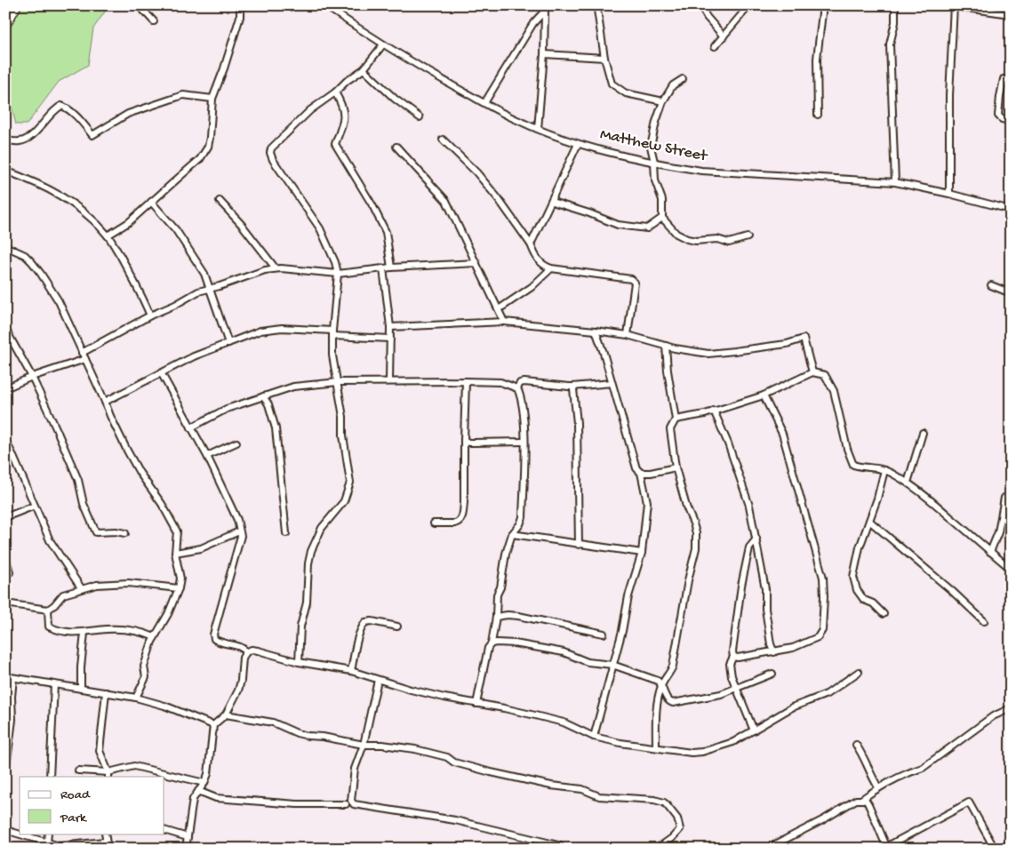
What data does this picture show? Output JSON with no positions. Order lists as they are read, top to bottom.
{
  "streets": {
    "street": ["Matthew Street"]
  },
  "legend": ["Road", "Park"]
}
